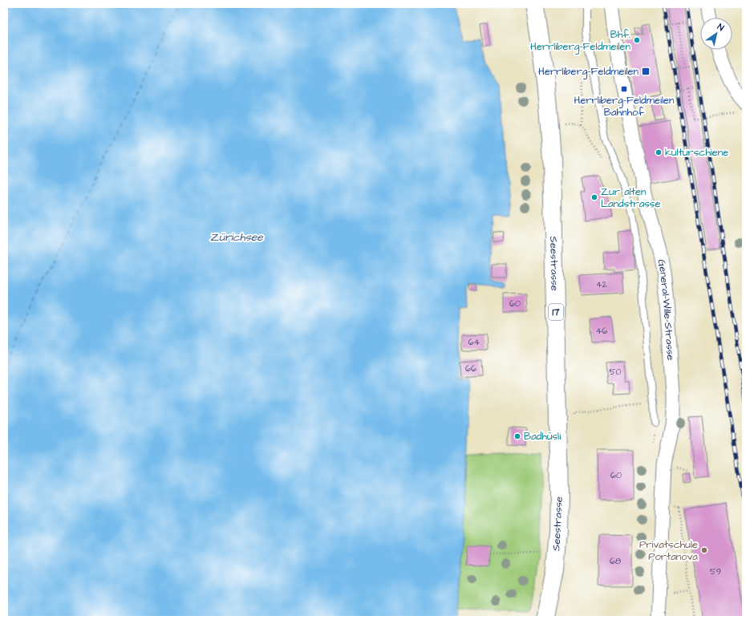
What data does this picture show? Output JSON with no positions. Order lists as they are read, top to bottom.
{
  "streets": {
    "main road": ["Seestrasse", "17"],
    "street": ["General-Wille-Strasse"]
  },
  "water": ["Zürichsee"],
  "places": {
    "other": [
      "Bhf. Herrliberg-Feldmeilen",
      "kulturschiene",
      "Zur alten Landstrasse",
      "Badhüsli",
      "Privatschule Portanova"
    ],
    "transit": ["Herrliberg-Feldmeilen", "Herrliberg-Feldmeilen Bahnhof"]
  },
  "house_numbers": [
    "42",
    "60",
    "46",
    "64",
    "66",
    "50",
    "60",
    "68",
    "59"
  ],
  "north": "top right"
}
